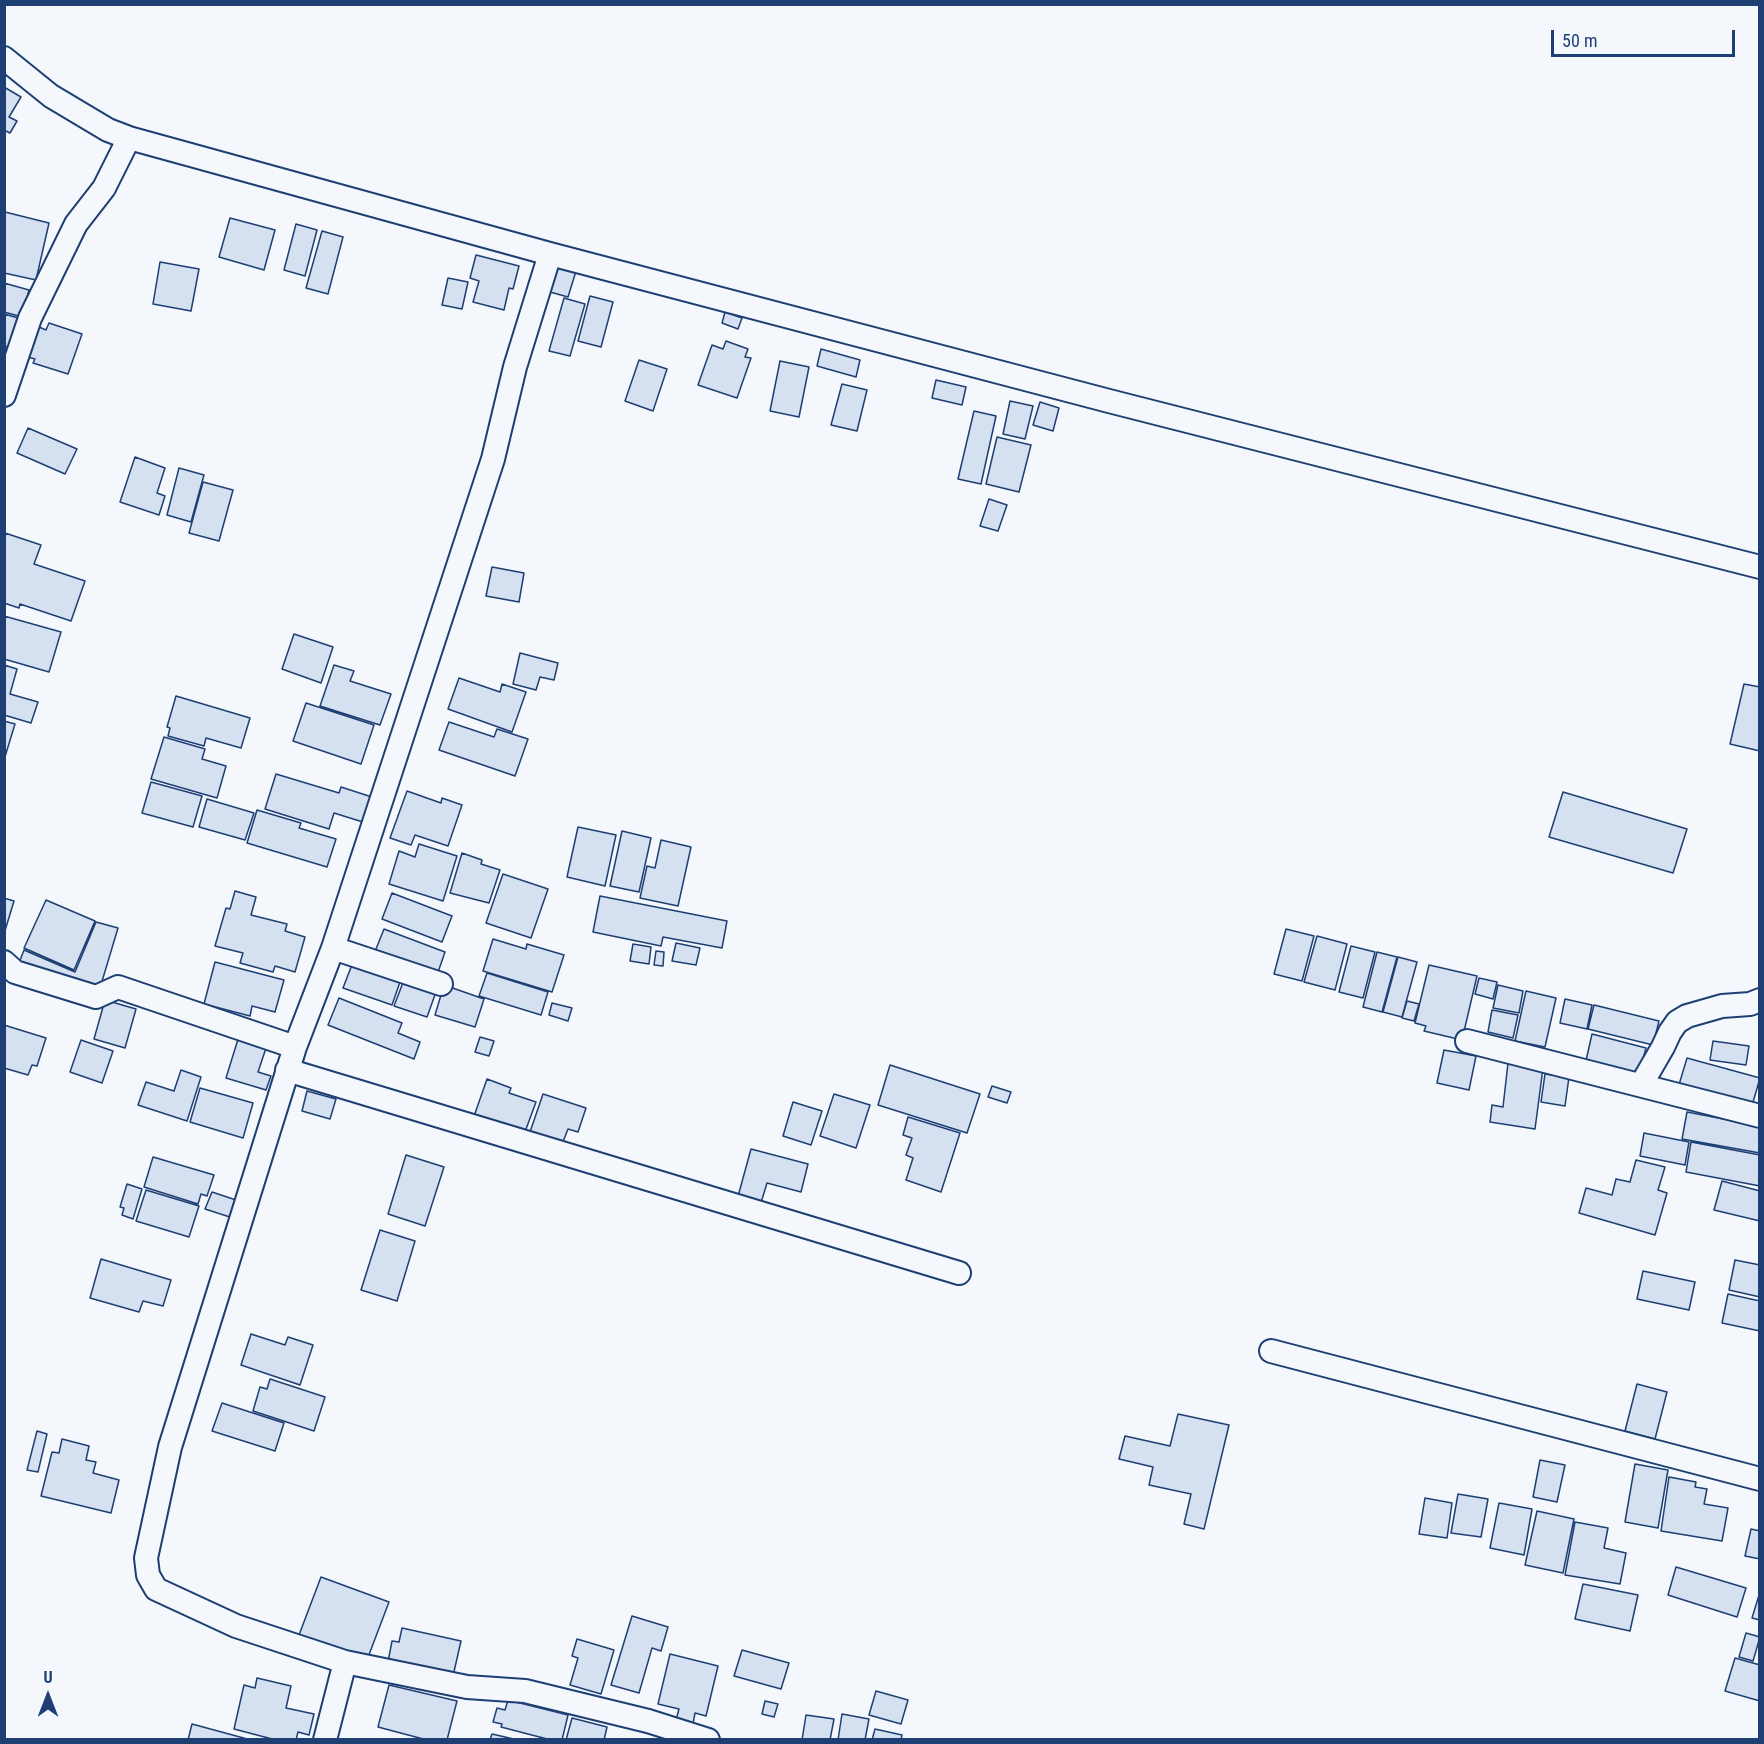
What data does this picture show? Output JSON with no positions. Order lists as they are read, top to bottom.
{
  "scale_bar": "50 m",
  "north": "top"
}
